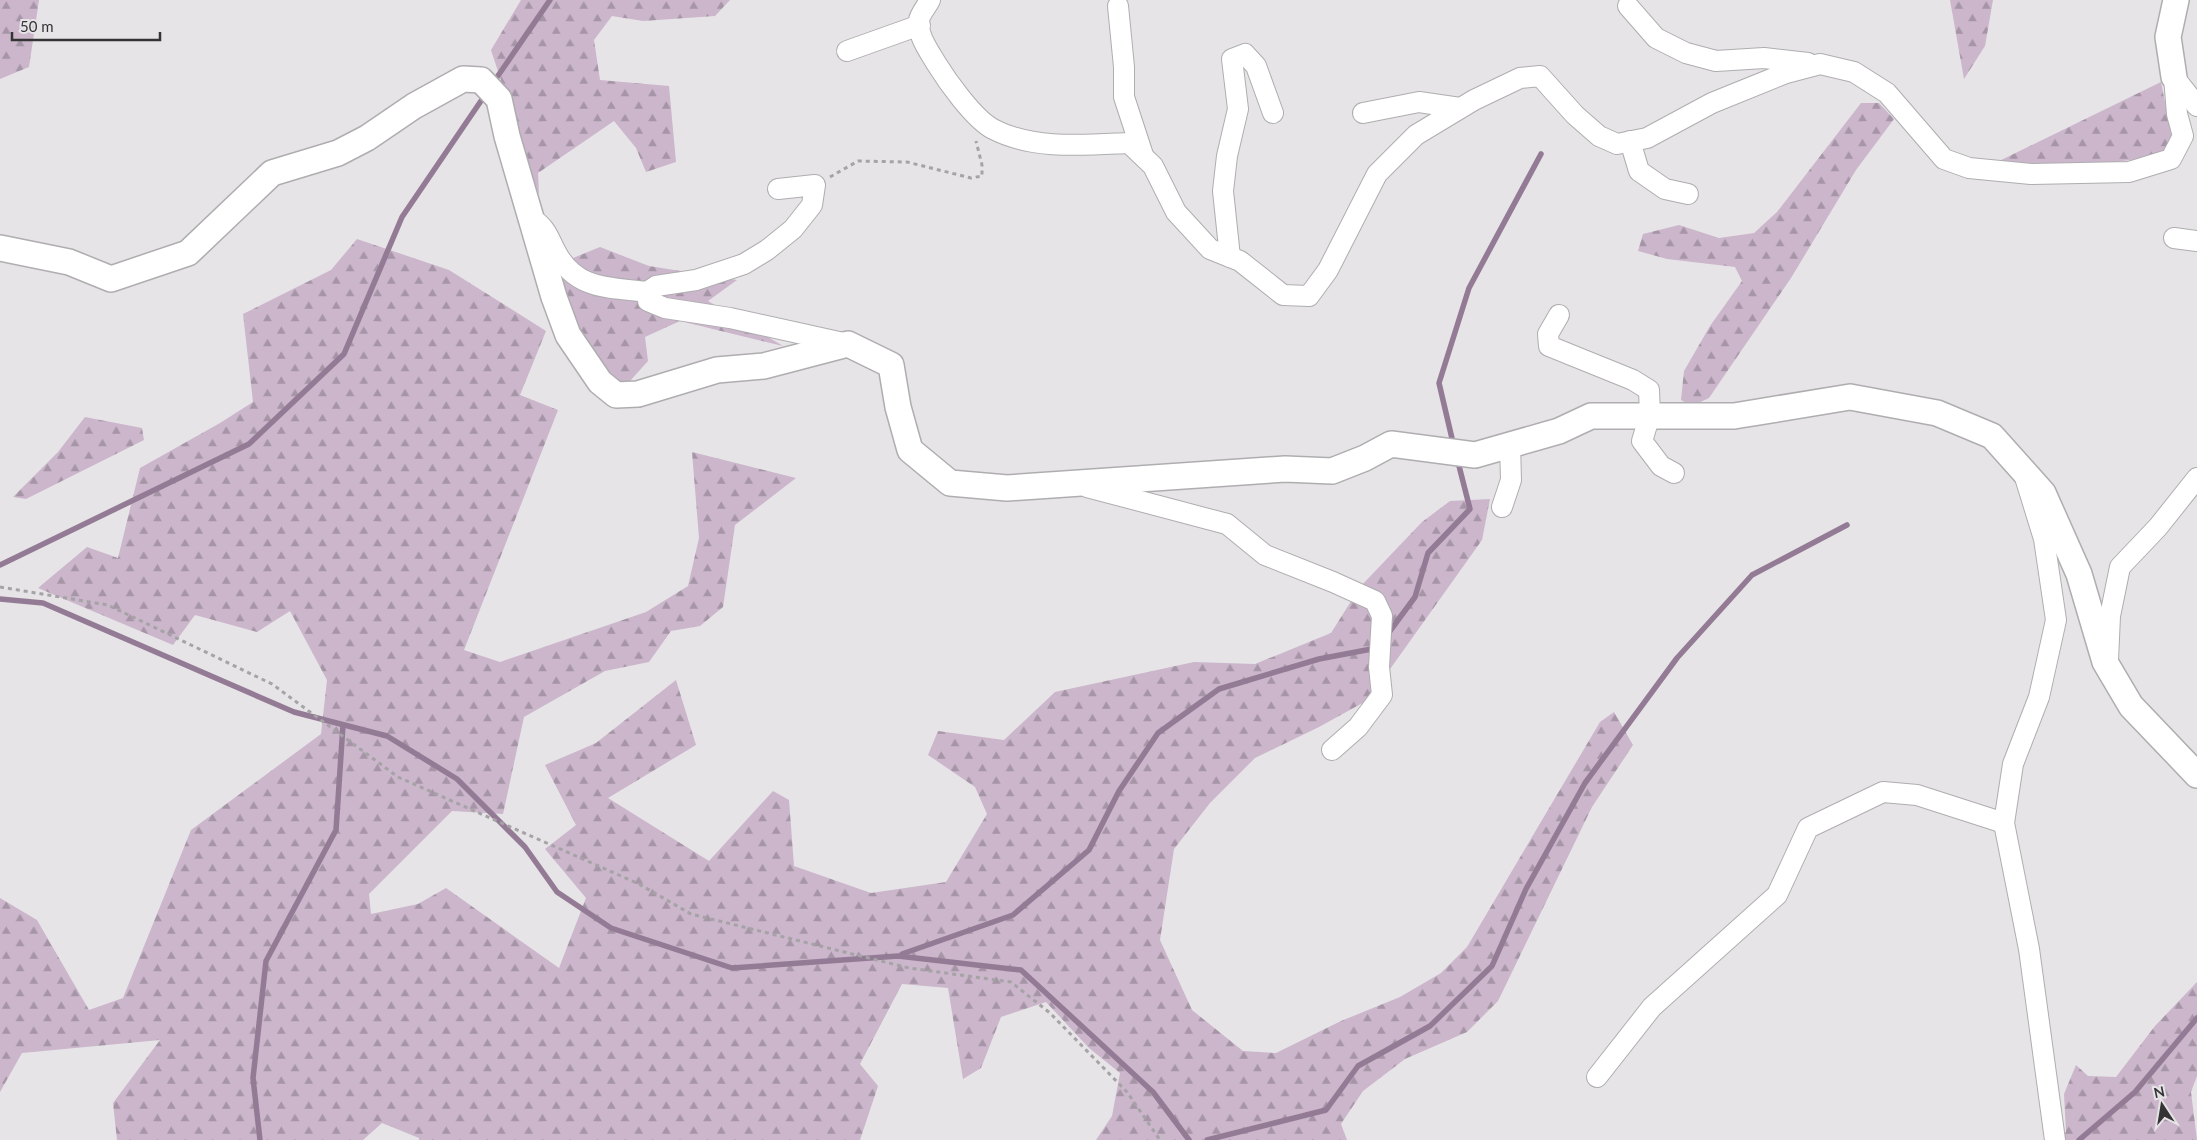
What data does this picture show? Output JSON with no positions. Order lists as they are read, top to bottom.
{
  "scale_bar": "50 m",
  "north": "top"
}
